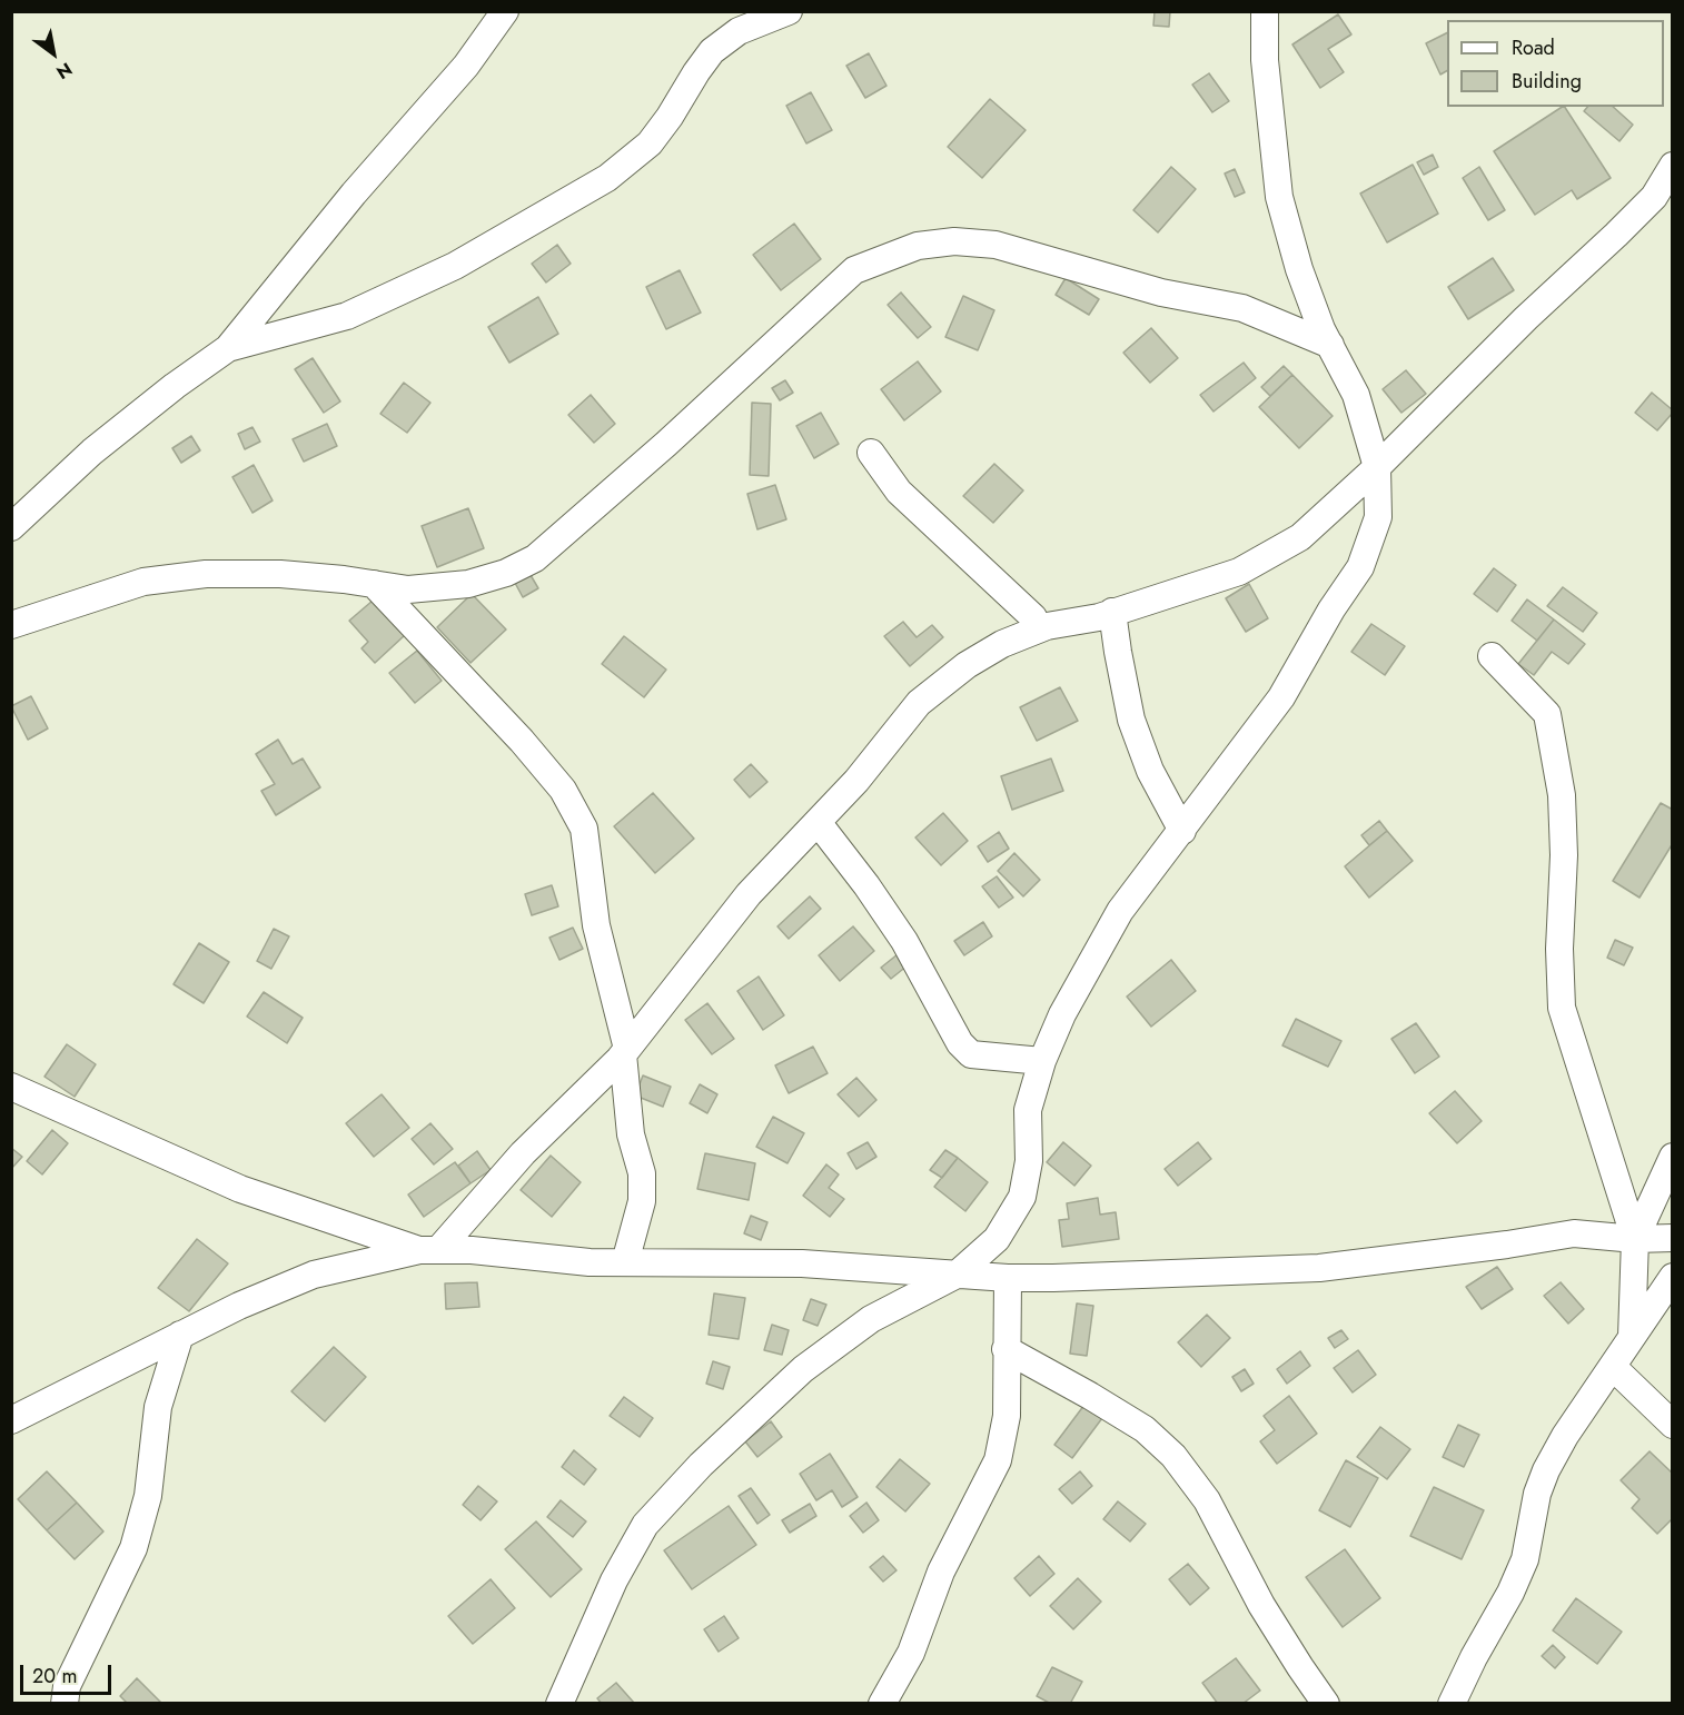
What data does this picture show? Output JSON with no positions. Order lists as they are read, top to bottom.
{
  "legend": ["Road", "Building"],
  "scale_bar": "20 m",
  "north": "bottom right"
}
